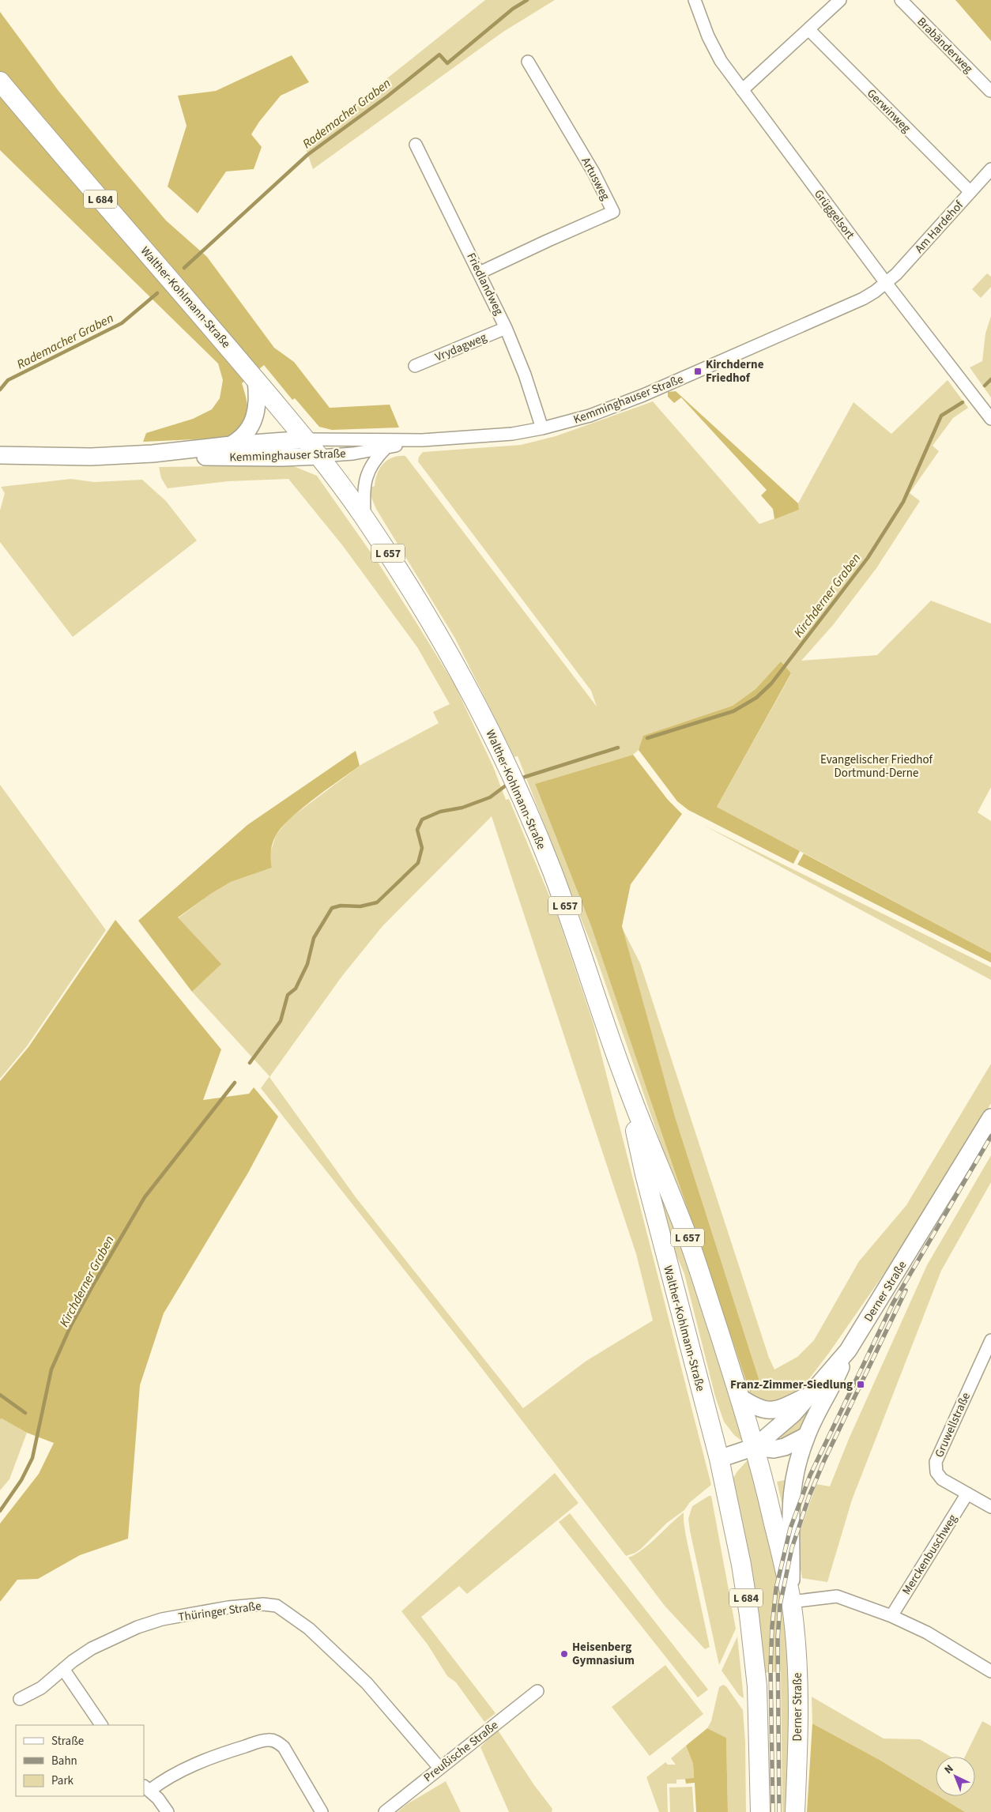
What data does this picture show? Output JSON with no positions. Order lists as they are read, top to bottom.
{
  "streets": {
    "main road": [
      "L 684",
      "Walther-Kohlmann-Straße",
      "Kemminghauser Straße",
      "L 657",
      "Derner Straße"
    ],
    "street": [
      "Brabänderweg",
      "Gerwinweg",
      "Artusweg",
      "Grüggelsort",
      "Am Hardehof",
      "Friedlandweg",
      "Vrydagweg",
      "Gruwellstraße",
      "Merckenbuschweg",
      "Thüringer Straße",
      "Preußische Straße"
    ]
  },
  "crossings": [
    ["Gerwinweg", "Am Hardehof"],
    ["Artusweg", "Friedlandweg"],
    ["L 684", "Walther-Kohlmann-Straße"],
    ["Grüggelsort", "Am Hardehof"],
    ["Grüggelsort", "Kemminghauser Straße"],
    ["Am Hardehof", "Kemminghauser Straße"],
    ["Friedlandweg", "Vrydagweg"],
    ["Friedlandweg", "Kemminghauser Straße"],
    ["Walther-Kohlmann-Straße", "Kemminghauser Straße"],
    ["Walther-Kohlmann-Straße", "Derner Straße"],
    ["Gruwellstraße", "Merckenbuschweg"],
    ["Thüringer Straße", "Preußische Straße"]
  ],
  "water": ["Rademacher Graben", "Kirchderner Graben"],
  "parks": ["Evangelischer Friedhof Dortmund-Derne"],
  "places": {
    "transit": ["Kirchderne Friedhof", "Franz-Zimmer-Siedlung"],
    "other": ["Heisenberg Gymnasium"]
  },
  "legend": ["Straße", "Bahn", "Park"],
  "north": "top left"
}
